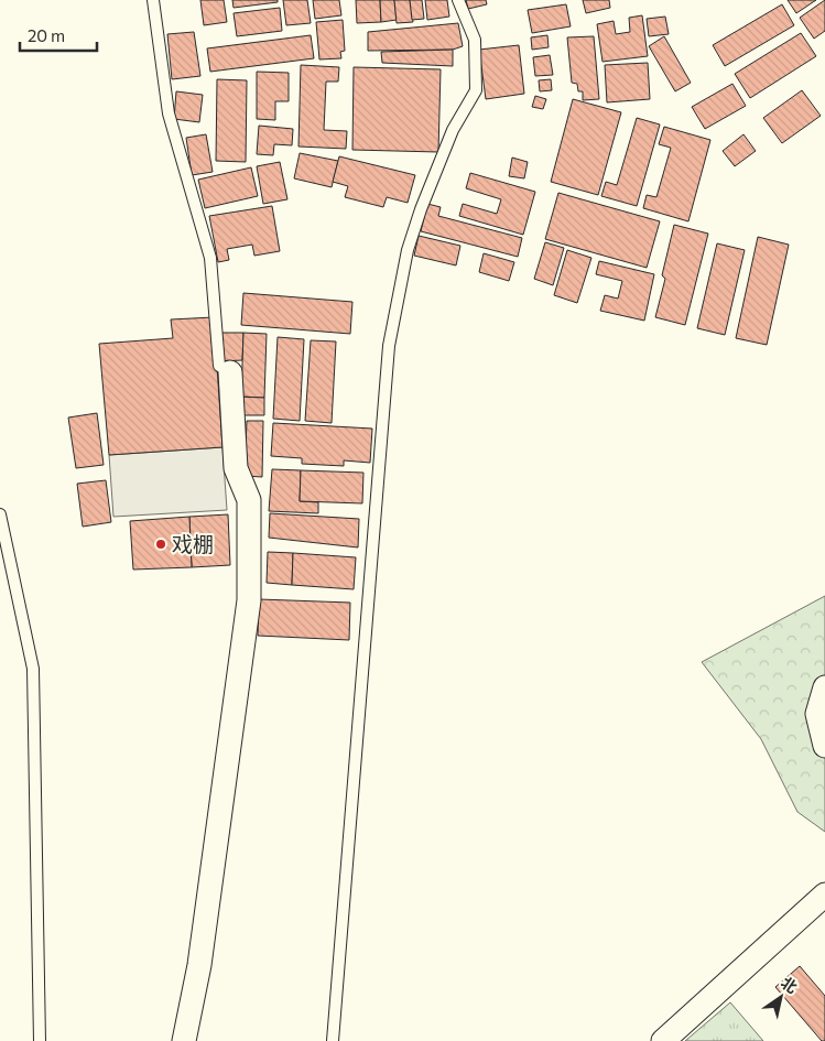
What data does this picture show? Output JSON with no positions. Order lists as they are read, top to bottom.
{
  "places": ["戏棚"],
  "scale_bar": "20 m",
  "north": "top right"
}
